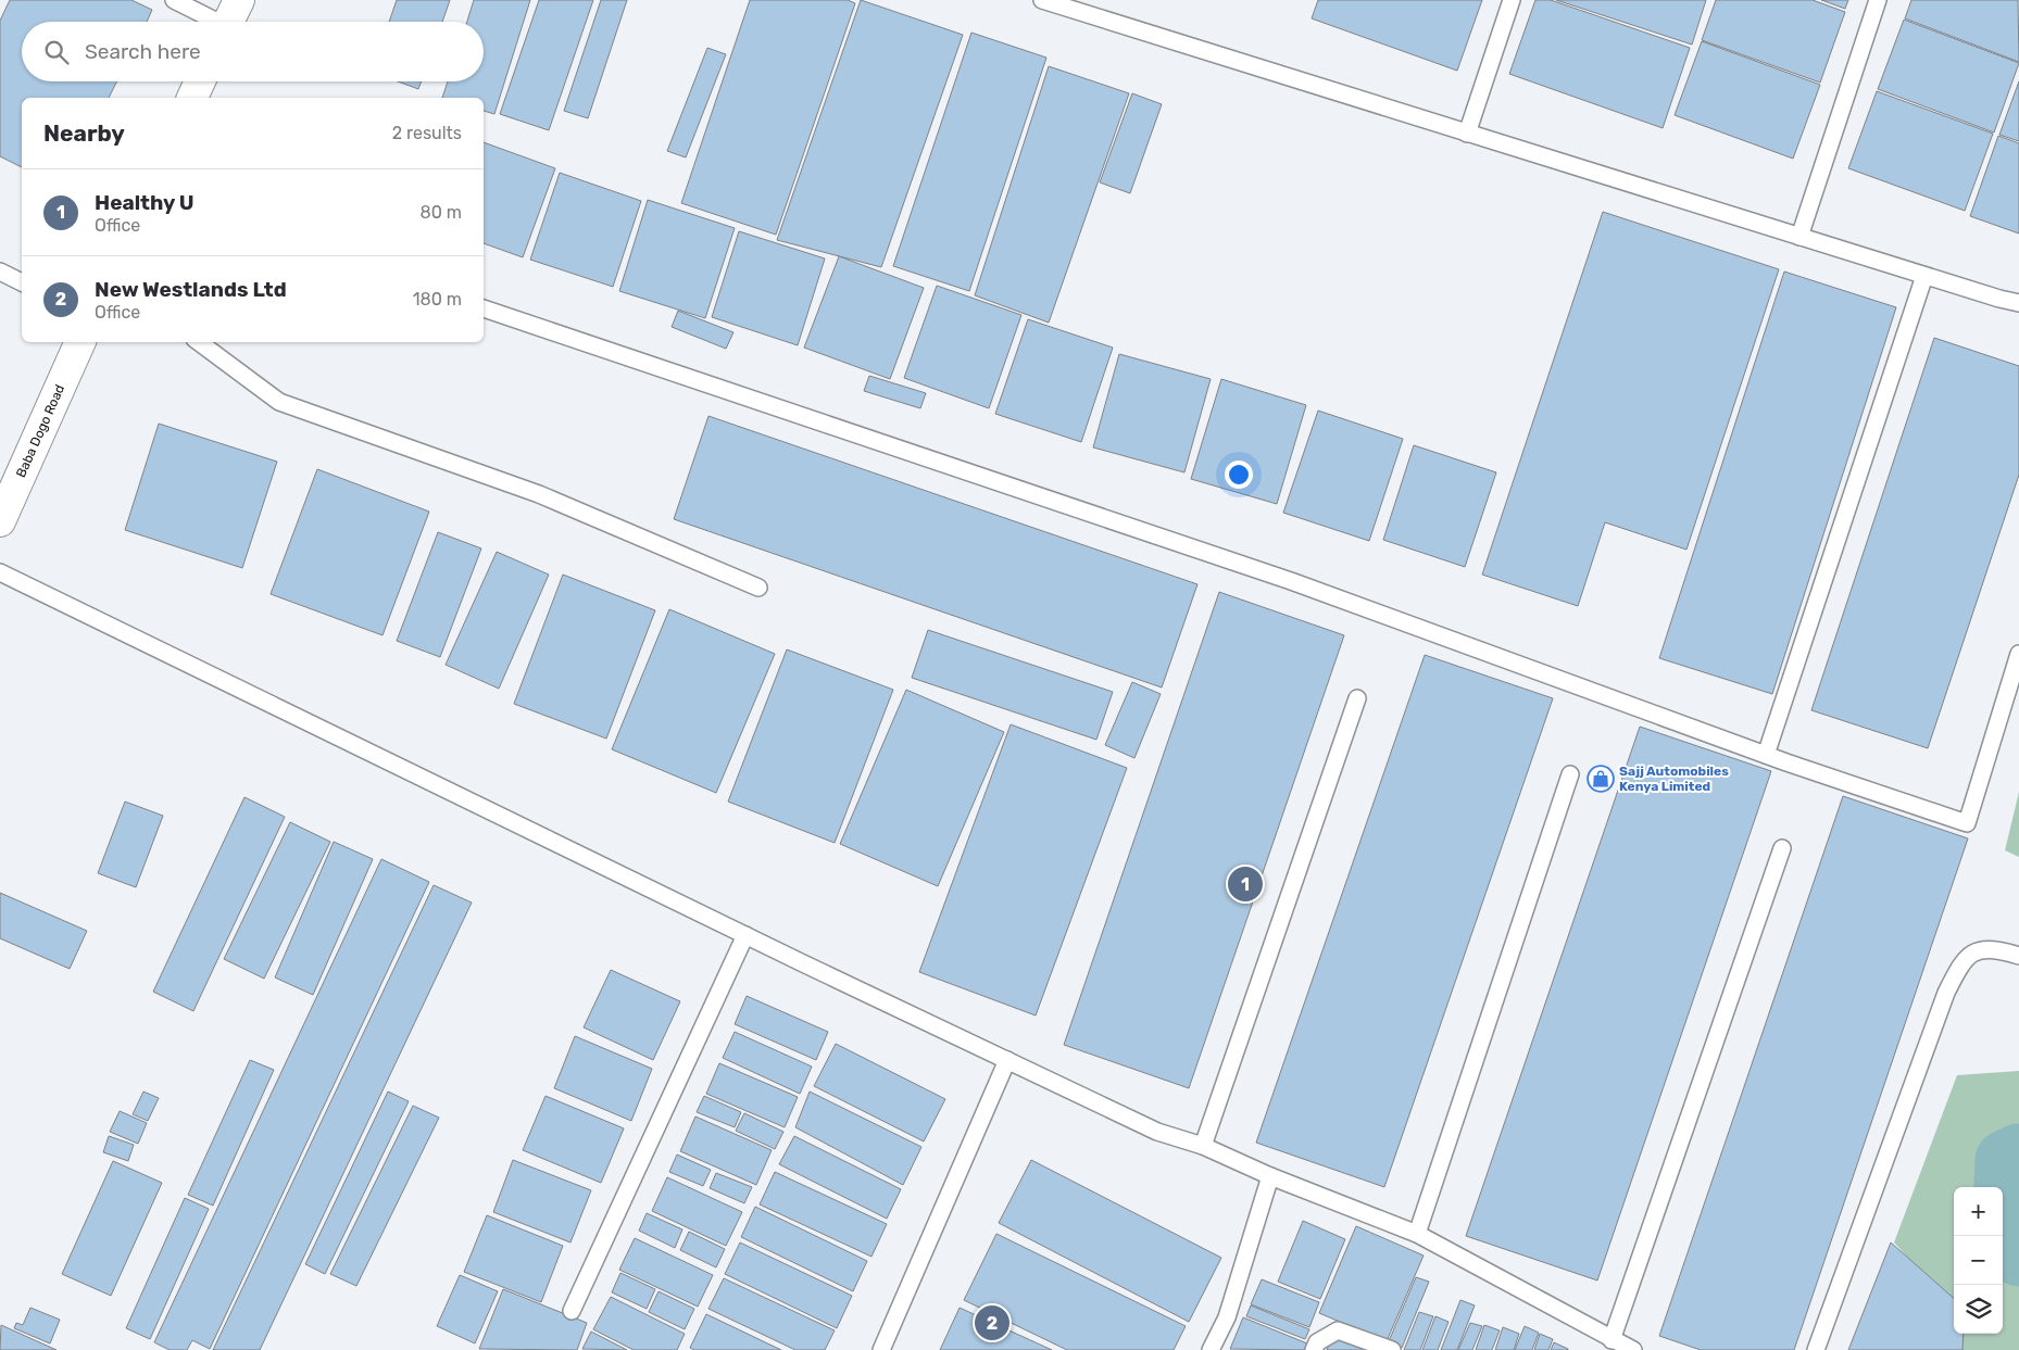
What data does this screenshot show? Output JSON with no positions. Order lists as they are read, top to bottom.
{
  "streets": {
    "street": ["Baba Dogo Road"]
  },
  "places": {
    "shop": ["Sajj Automobiles Kenya Limited"]
  },
  "page": {
    "search": "Search here",
    "heading": ["Nearby", "2 results"],
    "list": [
      {
        "mark": "1",
        "name": "Healthy U",
        "note": "Office",
        "value": "80 m"
      },
      {
        "mark": "2",
        "name": "New Westlands Ltd",
        "note": "Office",
        "value": "180 m"
      }
    ],
    "pins": ["1", "2"],
    "map_buttons": ["+", "−"]
  }
}
